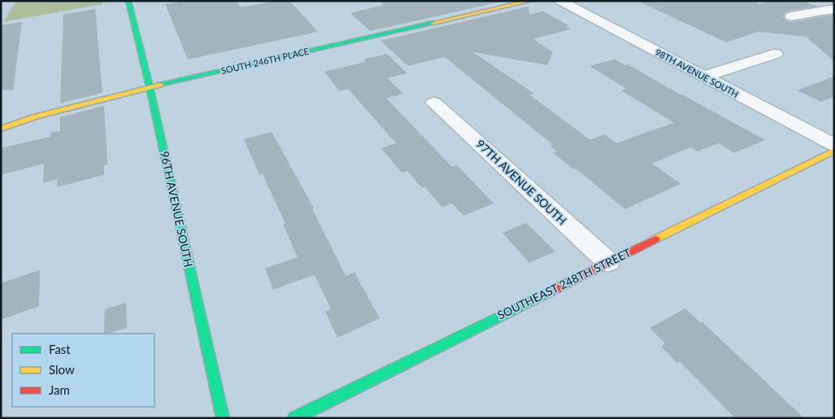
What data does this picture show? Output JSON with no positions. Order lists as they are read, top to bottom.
{
  "streets": {
    "street": [
      "SOUTH 246TH PLACE",
      "98TH AVENUE SOUTH",
      "97TH AVENUE SOUTH",
      "96TH AVENUE SOUTH",
      "SOUTHEAST 248TH STREET"
    ]
  },
  "crossings": [
    ["SOUTH 246TH PLACE", "96TH AVENUE SOUTH"],
    ["97TH AVENUE SOUTH", "SOUTHEAST 248TH STREET"]
  ],
  "legend": ["Fast", "Slow", "Jam"]
}
